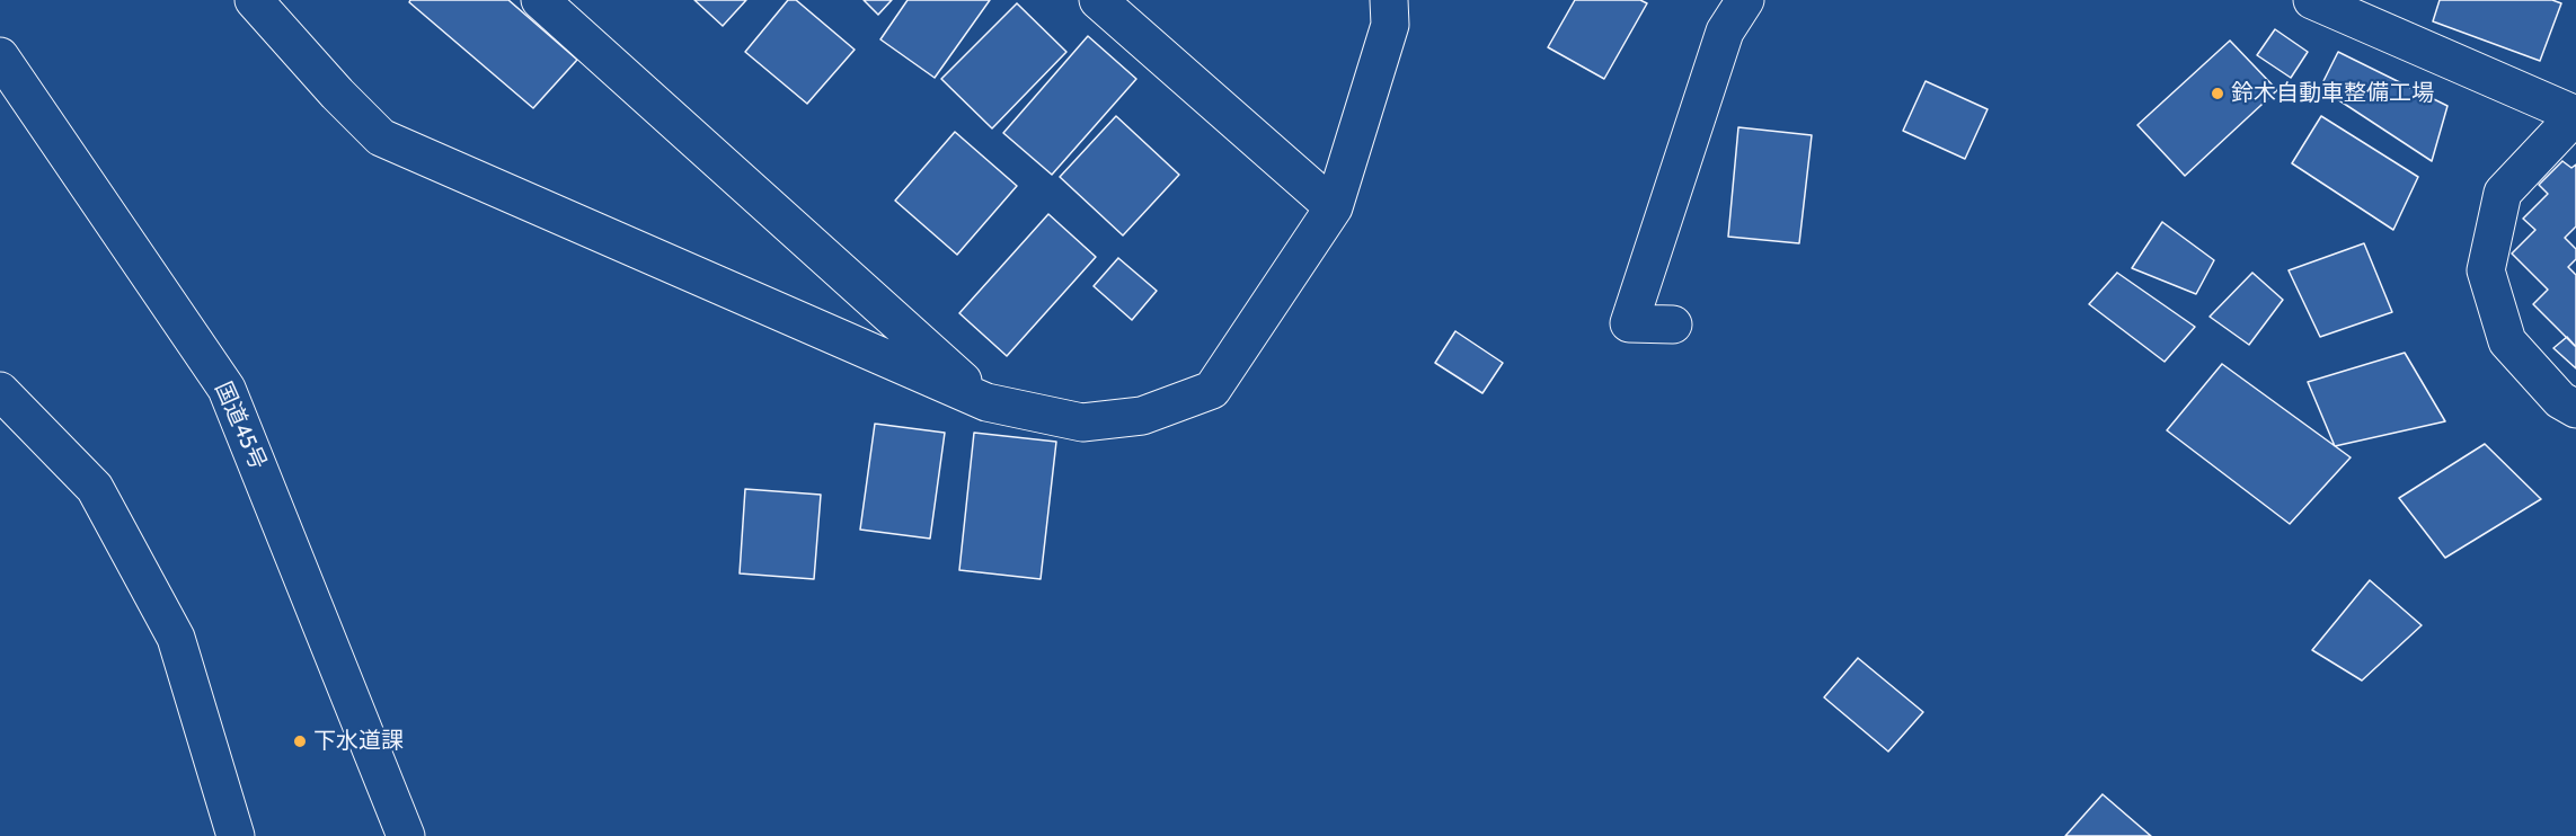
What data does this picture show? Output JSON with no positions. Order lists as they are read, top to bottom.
{
  "streets": {
    "main road": ["国道45号"]
  },
  "places": ["鈴木自動車整備工場", "下水道課"]
}
